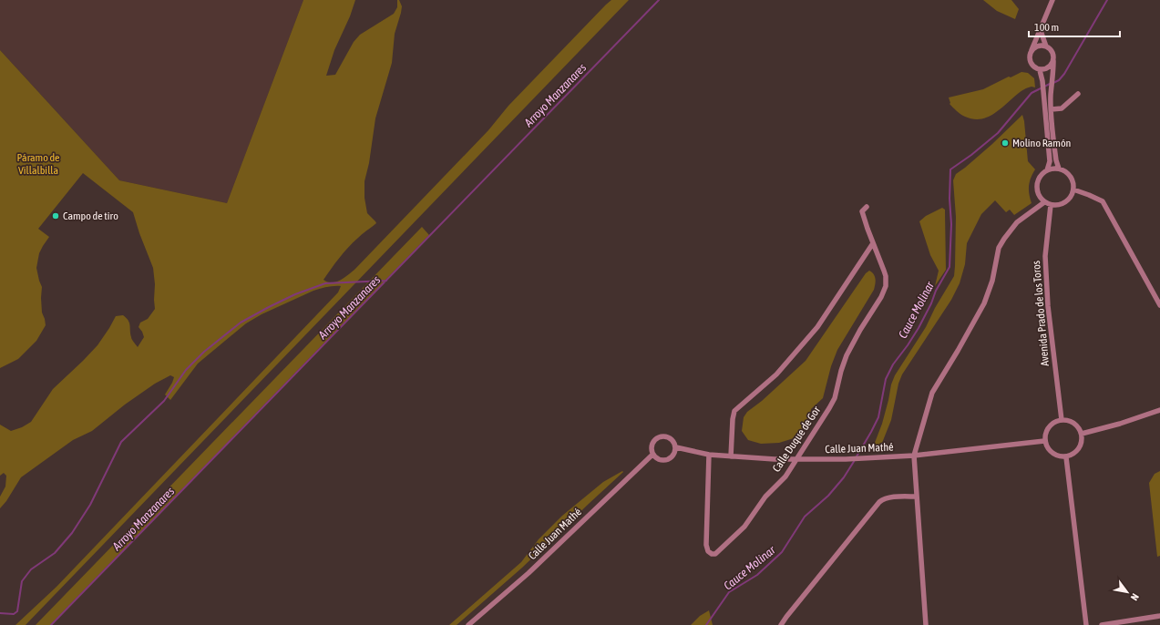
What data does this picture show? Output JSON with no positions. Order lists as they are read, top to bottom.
{
  "streets": {
    "street": ["Avenida Prado de los Toros", "Calle Duque de Gor", "Calle Juan Mathé"]
  },
  "crossings": [
    ["Avenida Prado de los Toros", "Calle Juan Mathé"],
    ["Calle Duque de Gor", "Calle Juan Mathé"]
  ],
  "water": ["Arroyo Manzanares", "Cauce Molinar"],
  "parks": ["Páramo de Villalbilla"],
  "places": ["Molino Ramón", "Campo de tiro"],
  "scale_bar": "100 m",
  "north": "bottom right"
}
